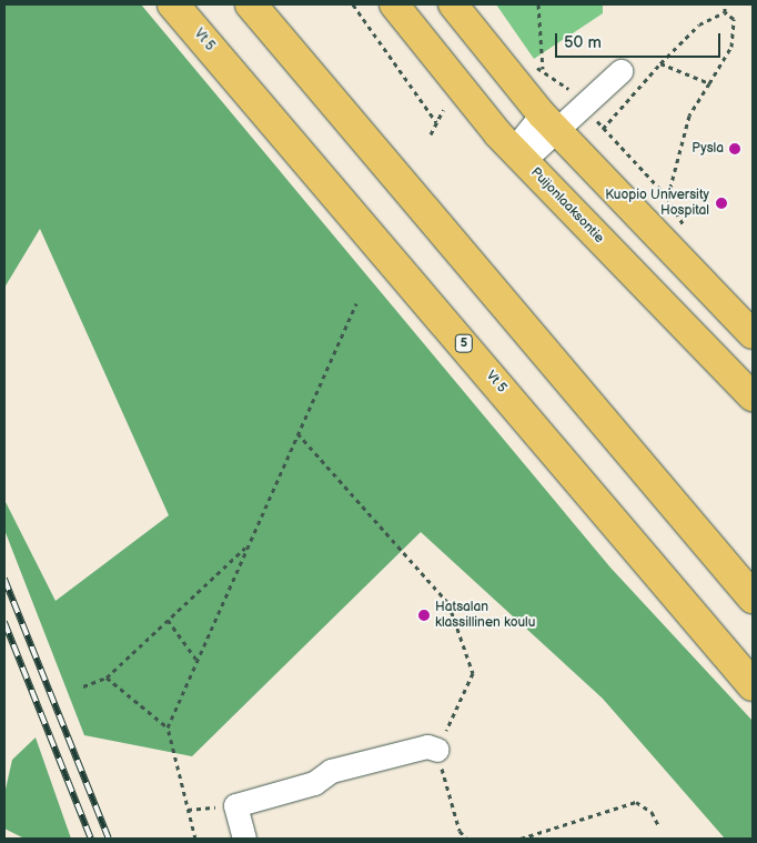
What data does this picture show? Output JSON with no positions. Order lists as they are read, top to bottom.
{
  "streets": {
    "highway": ["Vt 5", "5"],
    "main road": ["Puijonlaaksontie"]
  },
  "places": ["Pysla", "Kuopio University Hospital", "Hatsalan klassillinen koulu"],
  "scale_bar": "50 m"
}
